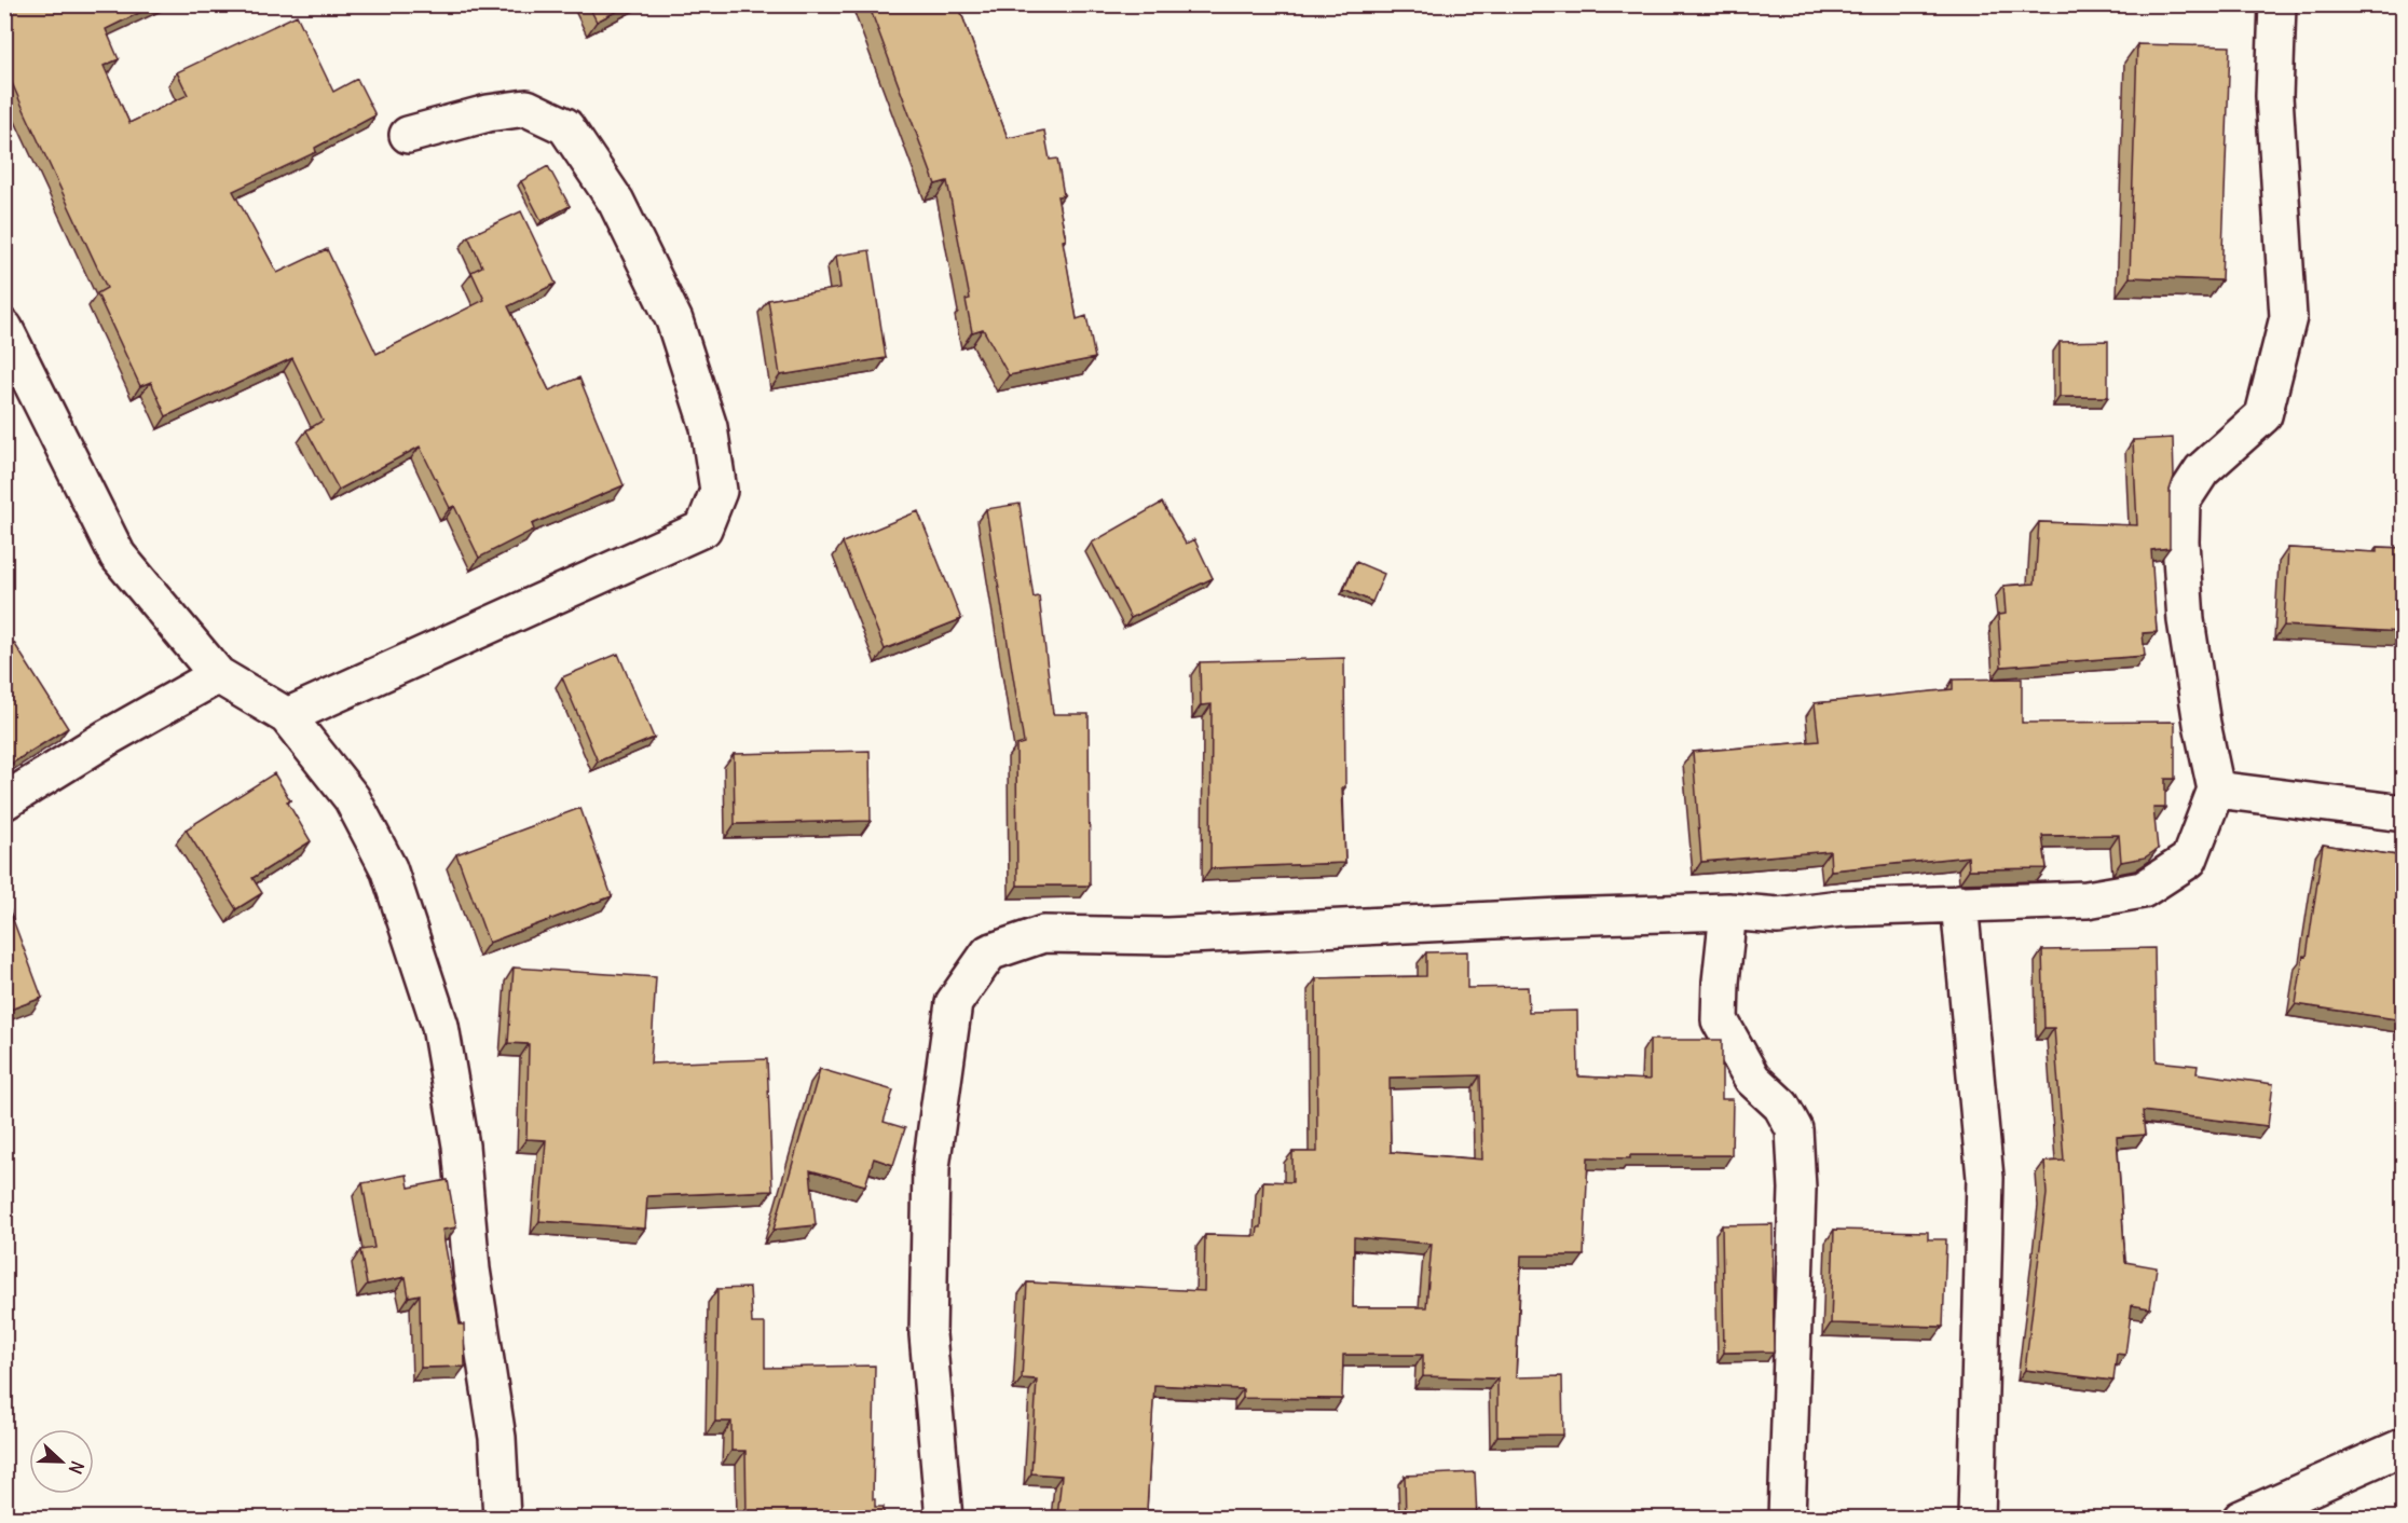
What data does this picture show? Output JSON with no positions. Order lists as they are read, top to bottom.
{
  "north": "right"
}
